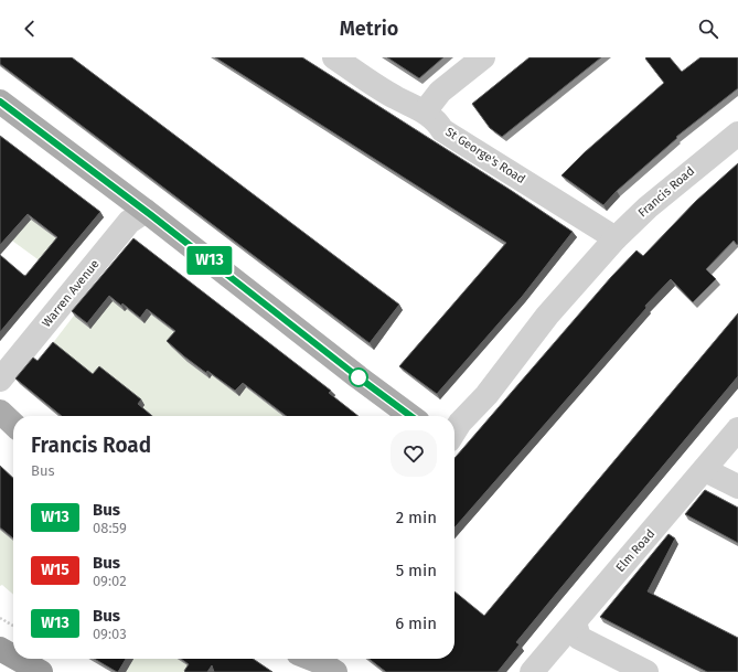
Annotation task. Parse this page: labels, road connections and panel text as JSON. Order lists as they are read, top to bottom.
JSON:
{
  "streets": {
    "street": [
      "St George's Road",
      "Francis Road",
      "Warren Avenue",
      "Elm Road"
    ]
  },
  "crossings": [
    ["St George's Road", "Francis Road"]
  ],
  "lines": ["bus line W13"],
  "page": {
    "header": "Metrio",
    "on_map": "W13",
    "heading": ["Francis Road", "Bus"],
    "list": [
      {
        "mark": "W13",
        "name": "Bus",
        "note": "08:59",
        "value": "2 min"
      },
      {
        "mark": "W15",
        "name": "Bus",
        "note": "09:02",
        "value": "5 min"
      },
      {
        "mark": "W13",
        "name": "Bus",
        "note": "09:03",
        "value": "6 min"
      }
    ]
  }
}
